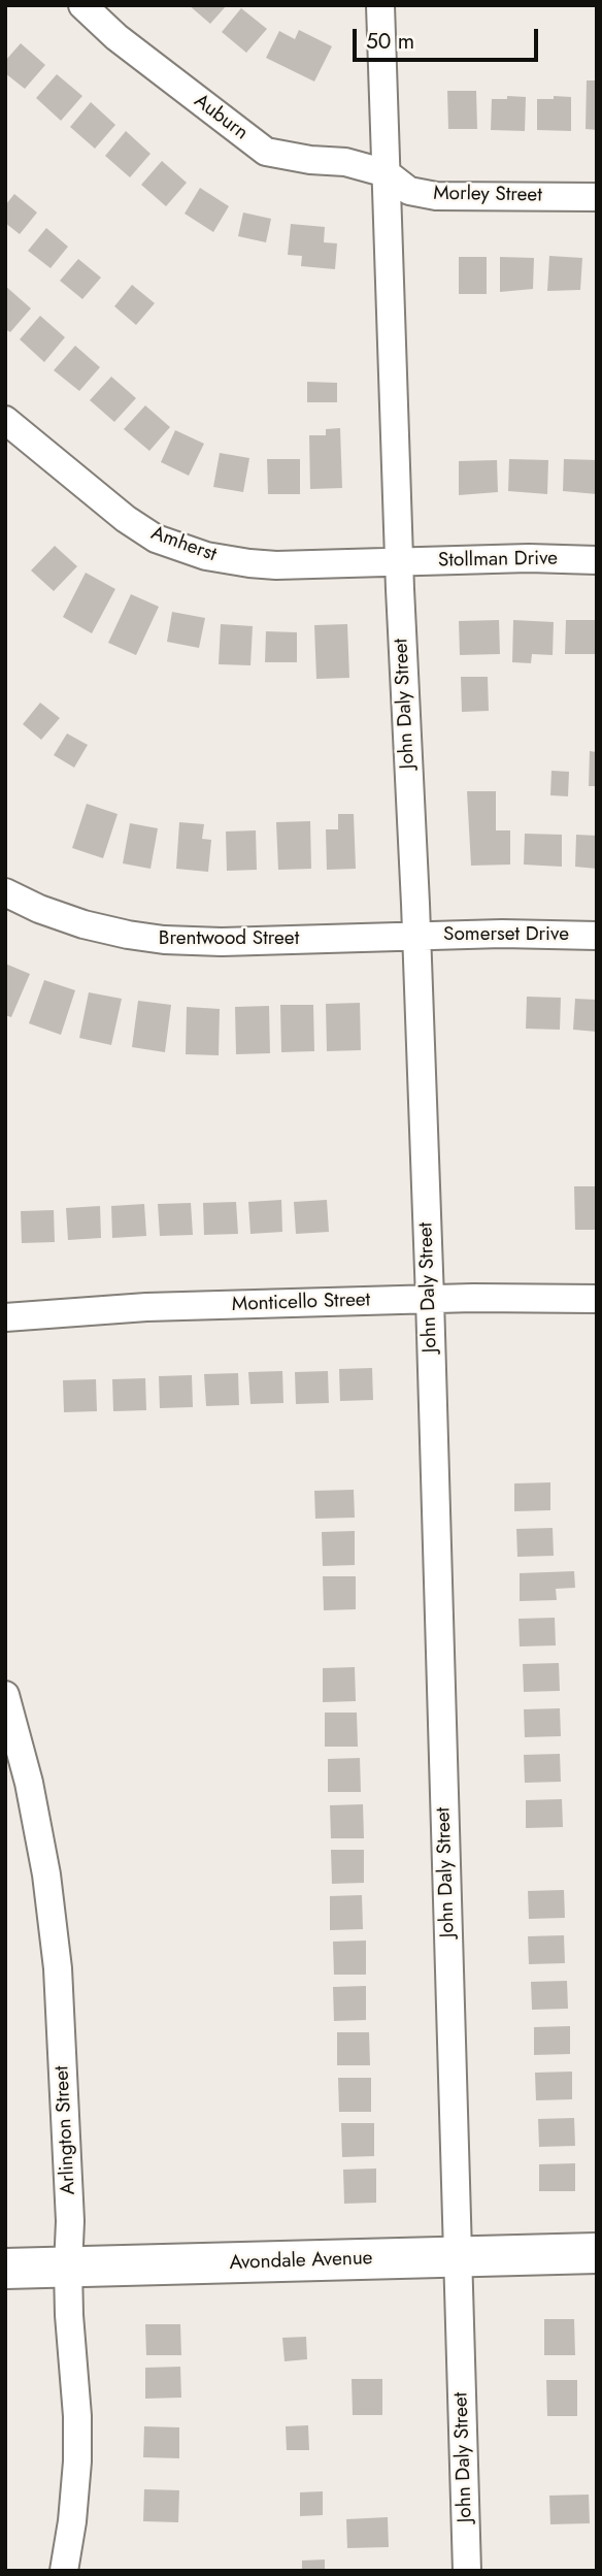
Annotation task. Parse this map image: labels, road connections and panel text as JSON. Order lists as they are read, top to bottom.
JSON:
{
  "streets": {
    "street": [
      "Auburn",
      "Morley Street",
      "Amherst",
      "Stollman Drive",
      "John Daly Street",
      "Somerset Drive",
      "Brentwood Street",
      "Monticello Street",
      "Arlington Street",
      "Avondale Avenue"
    ]
  },
  "crossings": [
    ["Auburn", "Morley Street"],
    ["Auburn", "John Daly Street"],
    ["Morley Street", "John Daly Street"],
    ["Amherst", "Stollman Drive"],
    ["Amherst", "John Daly Street"],
    ["Stollman Drive", "John Daly Street"],
    ["John Daly Street", "Somerset Drive"],
    ["John Daly Street", "Brentwood Street"],
    ["John Daly Street", "Monticello Street"],
    ["John Daly Street", "Avondale Avenue"],
    ["Somerset Drive", "Brentwood Street"],
    ["Arlington Street", "Avondale Avenue"]
  ],
  "scale_bar": "50 m"
}
